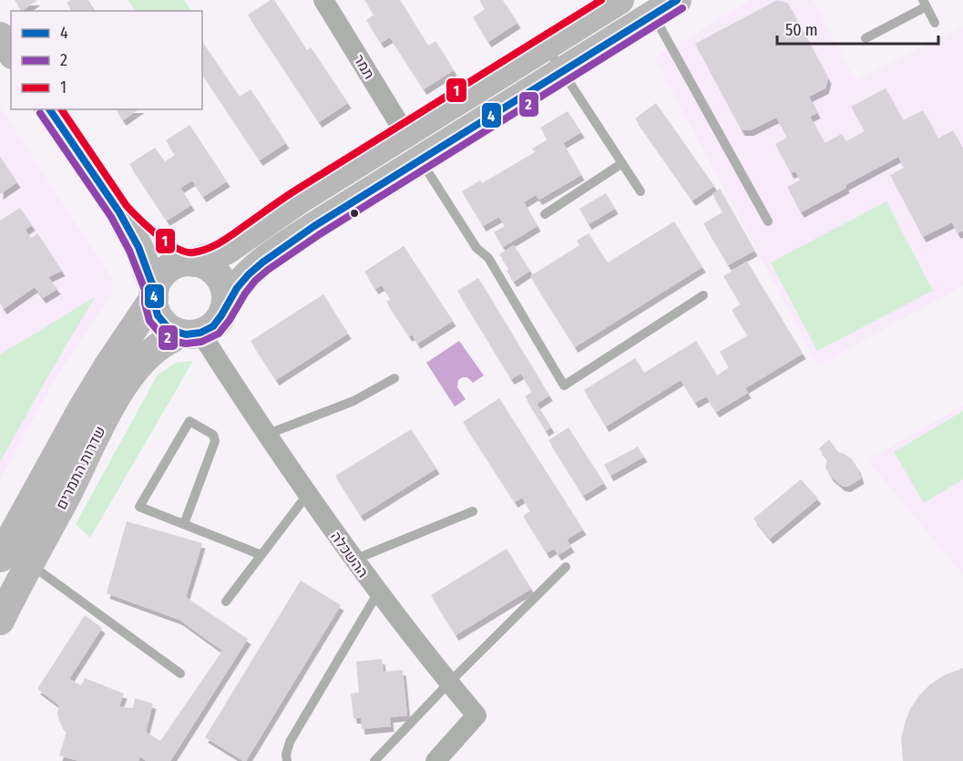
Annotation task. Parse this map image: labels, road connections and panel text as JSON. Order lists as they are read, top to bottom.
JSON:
{
  "streets": {
    "street": ["תמר", "שדרות התמרים", "ההשכלה"]
  },
  "crossings": [
    ["שדרות התמרים", "ההשכלה"]
  ],
  "lines": ["transit line 4", "transit line 1", "transit line 2"],
  "legend": ["4", "2", "1"],
  "scale_bar": "50 m"
}
